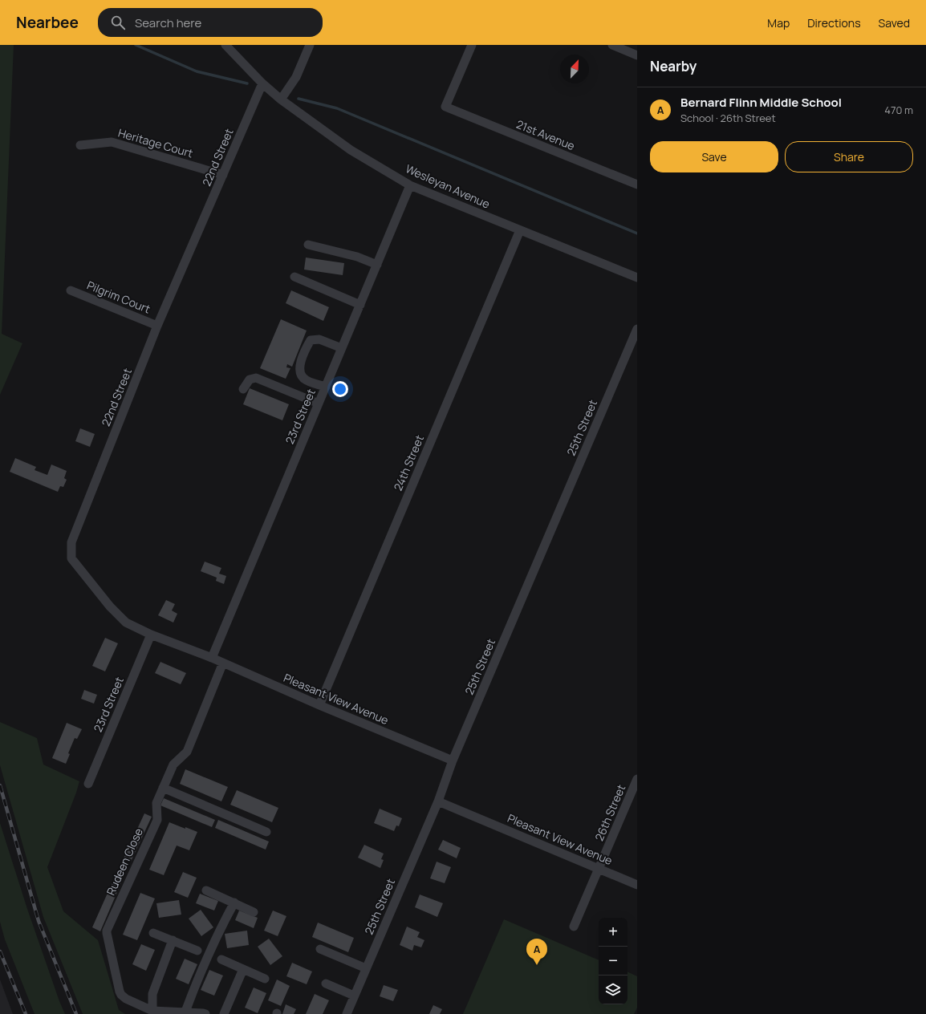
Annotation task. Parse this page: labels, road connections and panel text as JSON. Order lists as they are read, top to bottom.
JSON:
{
  "streets": {
    "street": [
      "21st Avenue",
      "Heritage Court",
      "22nd Street",
      "Wesleyan Avenue",
      "Pilgrim Court",
      "23rd Street",
      "25th Street",
      "24th Street",
      "Pleasant View Avenue",
      "26th Street",
      "Rudeen Close"
    ]
  },
  "crossings": [
    ["Heritage Court", "22nd Street"],
    ["22nd Street", "Wesleyan Avenue"],
    ["22nd Street", "Pilgrim Court"],
    ["22nd Street", "23rd Street"],
    ["22nd Street", "Pleasant View Avenue"],
    ["Wesleyan Avenue", "23rd Street"],
    ["Wesleyan Avenue", "24th Street"],
    ["23rd Street", "Pleasant View Avenue"],
    ["25th Street", "Pleasant View Avenue"],
    ["24th Street", "Pleasant View Avenue"],
    ["Pleasant View Avenue", "26th Street"],
    ["Pleasant View Avenue", "Rudeen Close"]
  ],
  "north": "top right",
  "page": {
    "header": "Nearbee",
    "search": "Search here",
    "nav": ["Map", "Directions", "Saved"],
    "heading": "Nearby",
    "list": [
      {
        "mark": "A",
        "name": "Bernard Flinn Middle School",
        "note": "School · 26th Street",
        "value": "470 m"
      }
    ],
    "buttons": ["Save", "Share"],
    "map_buttons": ["+", "−"],
    "pins": "A"
  }
}
